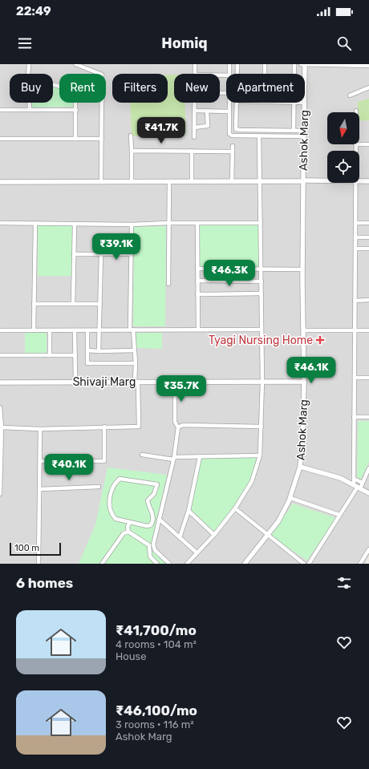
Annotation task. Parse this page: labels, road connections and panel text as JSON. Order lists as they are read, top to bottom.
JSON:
{
  "streets": {
    "street": ["Ashok Marg", "Shivaji Marg"]
  },
  "crossings": [
    ["Ashok Marg", "Shivaji Marg"]
  ],
  "places": {
    "health": ["Tyagi Nursing Home"]
  },
  "scale_bar": "100 m",
  "north": "bottom",
  "page": {
    "status": "22:49",
    "header": "Homiq",
    "chip": [
      "Buy",
      "Rent",
      "Filters",
      "New",
      "Apartment"
    ],
    "price": [
      "₹41.7K",
      "₹39.1K",
      "₹46.3K",
      "₹46.1K",
      "₹35.7K",
      "₹40.1K"
    ],
    "scale": "100 m",
    "heading": "6 homes",
    "list": [
      {
        "name": "₹41,700/mo",
        "note": "4 rooms · 104 m² · House"
      },
      {
        "name": "₹46,100/mo",
        "note": "3 rooms · 116 m² · Ashok Marg"
      }
    ]
  }
}
